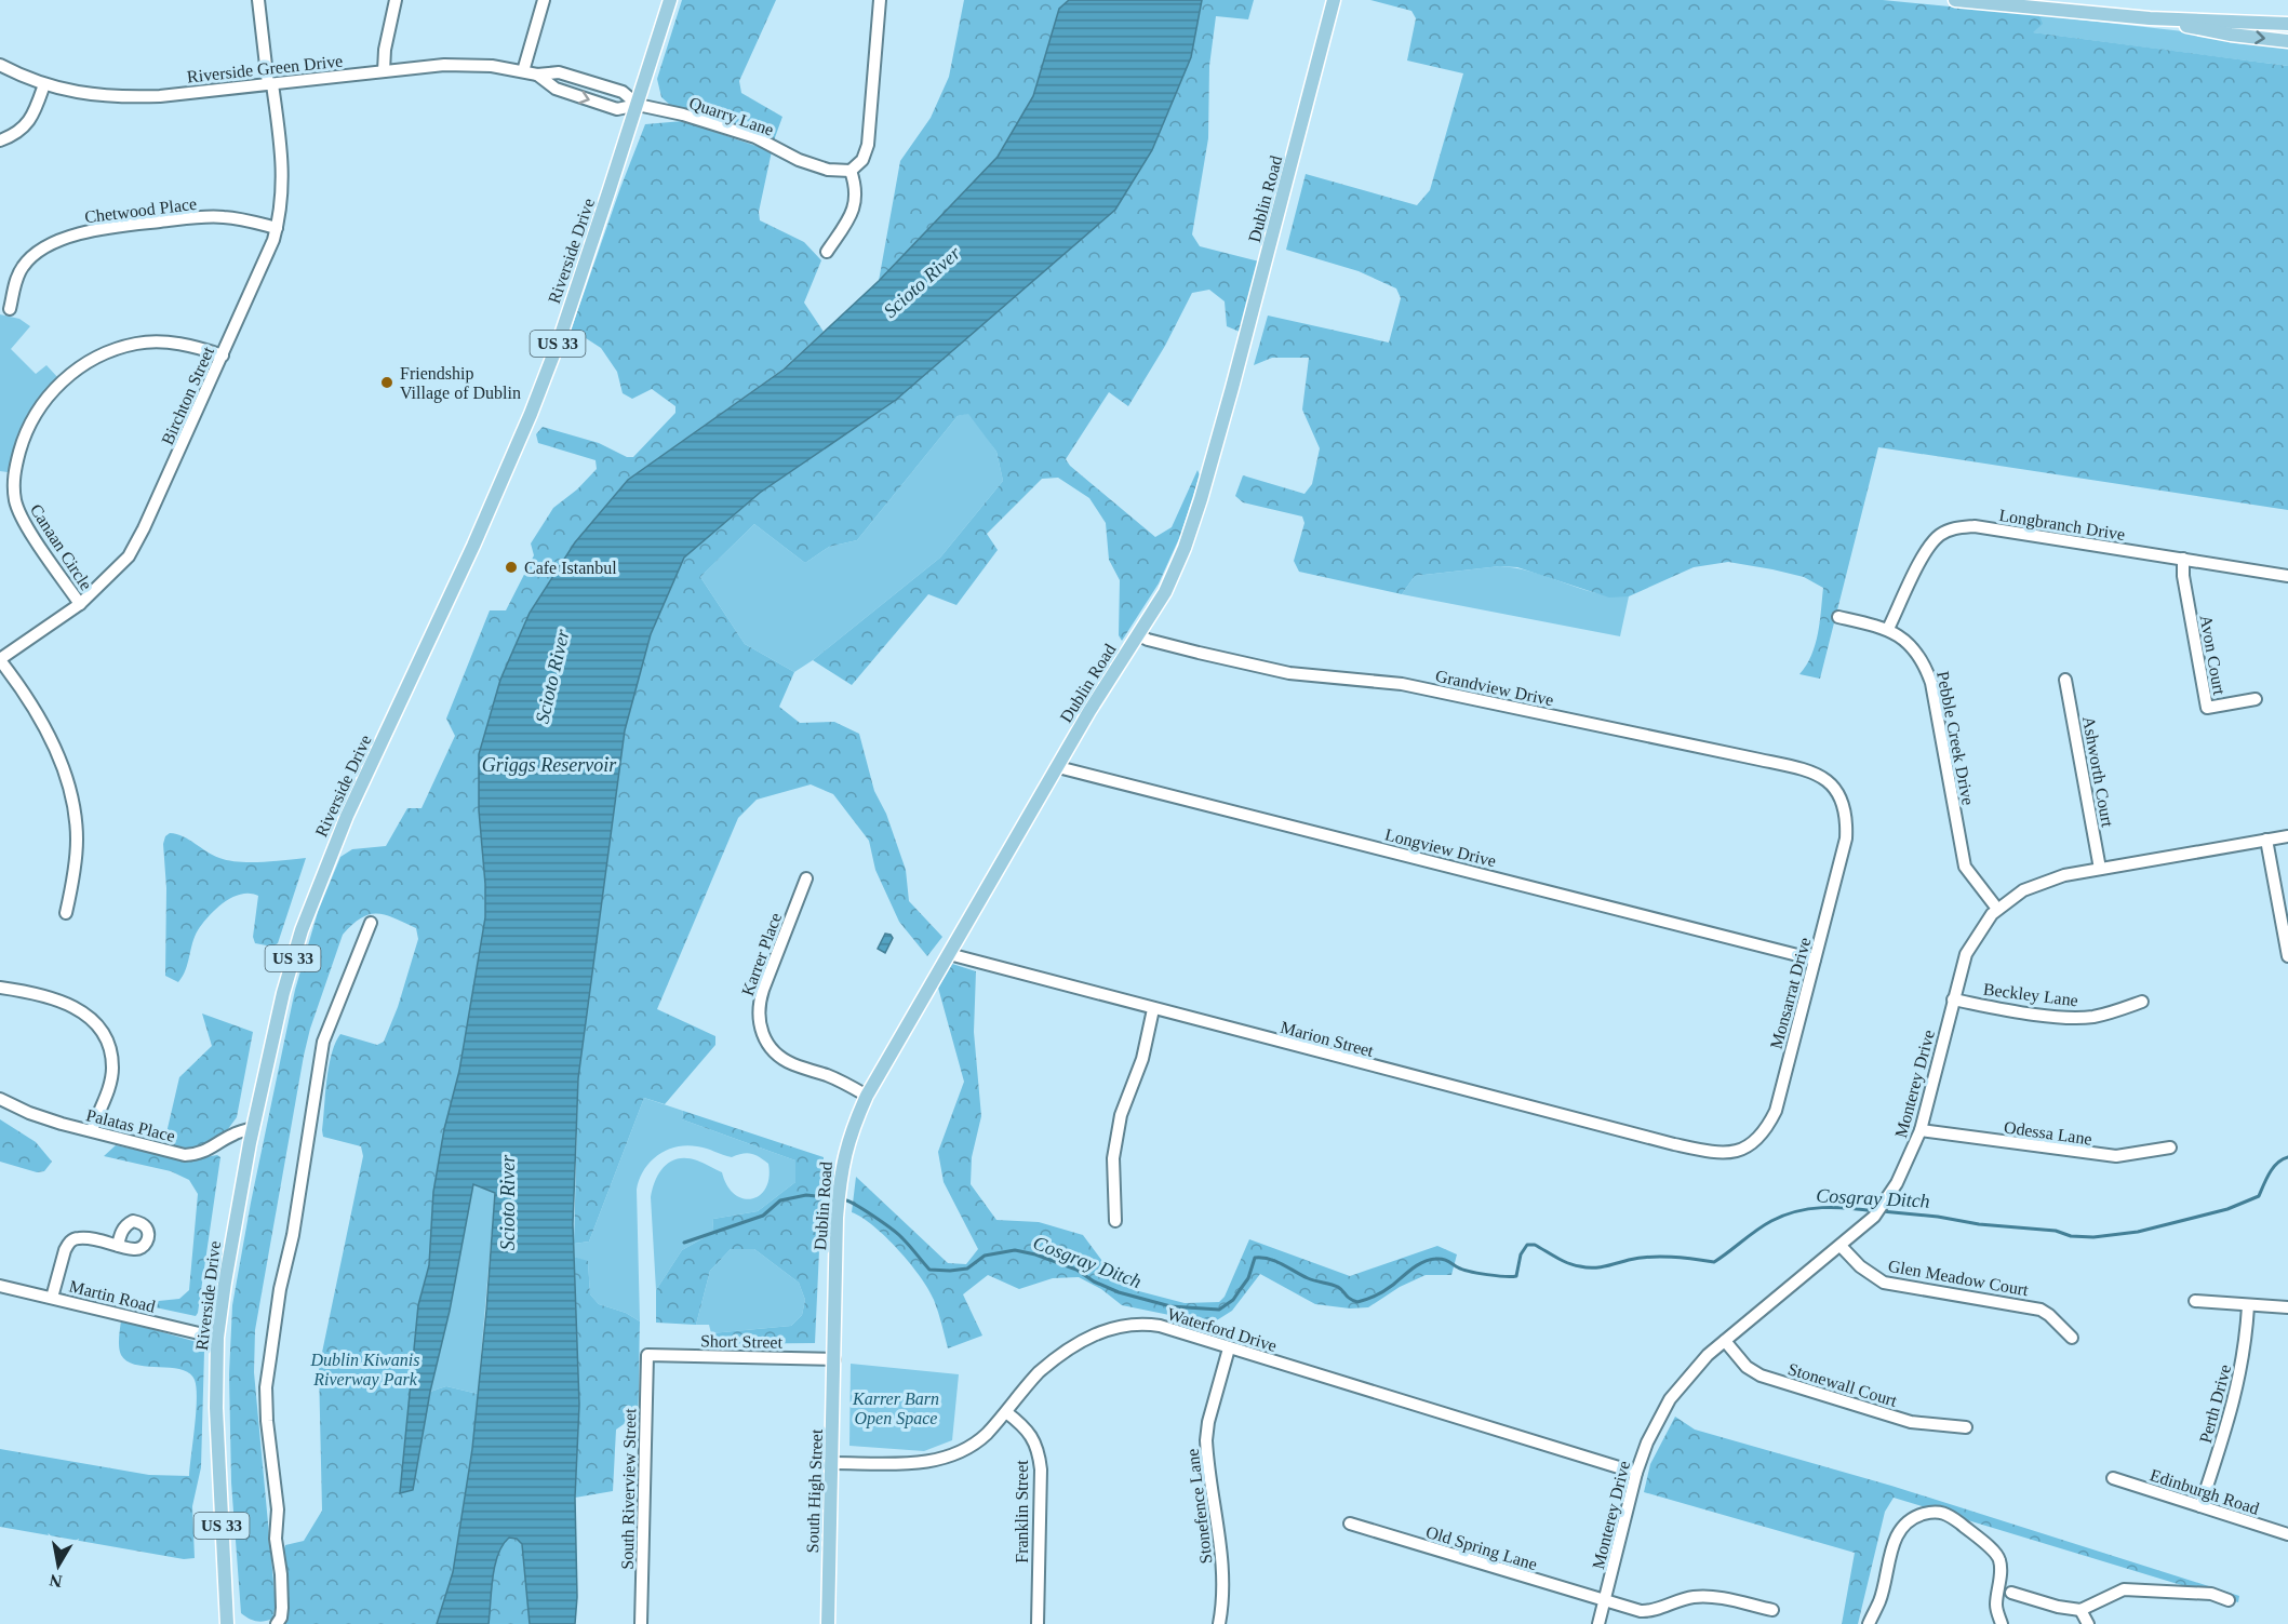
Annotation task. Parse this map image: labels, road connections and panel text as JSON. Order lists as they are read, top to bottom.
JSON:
{
  "streets": {
    "main road": [
      "Dublin Road",
      "Riverside Drive",
      "US 33",
      "South High Street"
    ],
    "street": [
      "Riverside Green Drive",
      "Quarry Lane",
      "Chetwood Place",
      "Birchton Street",
      "Longbranch Drive",
      "Canaan Circle",
      "Avon Court",
      "Grandview Drive",
      "Pebble Creek Drive",
      "Ashworth Court",
      "Longview Drive",
      "Karrer Place",
      "Monsarrat Drive",
      "Beckley Lane",
      "Marion Street",
      "Monterey Drive",
      "Palatas Place",
      "Odessa Lane",
      "Glen Meadow Court",
      "Martin Road",
      "Waterford Drive",
      "Short Street",
      "Stonewall Court",
      "Perth Drive",
      "South Riverview Street",
      "Edinburgh Road",
      "Stonefence Lane",
      "Franklin Street",
      "Old Spring Lane"
    ]
  },
  "crossings": [
    ["Riverside Green Drive", "Quarry Lane"],
    ["Riverside Green Drive", "Riverside Drive"],
    ["Riverside Green Drive", "Birchton Street"],
    ["Quarry Lane", "Riverside Drive"],
    ["Dublin Road", "Grandview Drive"],
    ["Dublin Road", "Longview Drive"],
    ["Dublin Road", "Karrer Place"],
    ["Dublin Road", "Marion Street"],
    ["Dublin Road", "Short Street"],
    ["Dublin Road", "South High Street"],
    ["Chetwood Place", "Birchton Street"],
    ["Riverside Drive", "Palatas Place"],
    ["Riverside Drive", "Martin Road"],
    ["Birchton Street", "Canaan Circle"],
    ["Longbranch Drive", "Avon Court"],
    ["Longbranch Drive", "Pebble Creek Drive"],
    ["Grandview Drive", "Monsarrat Drive"],
    ["Pebble Creek Drive", "Monterey Drive"],
    ["Ashworth Court", "Monterey Drive"],
    ["Longview Drive", "Monsarrat Drive"],
    ["Monsarrat Drive", "Marion Street"],
    ["Beckley Lane", "Monterey Drive"],
    ["Monterey Drive", "Odessa Lane"],
    ["Monterey Drive", "Glen Meadow Court"],
    ["Monterey Drive", "Waterford Drive"],
    ["Monterey Drive", "Stonewall Court"],
    ["Monterey Drive", "Old Spring Lane"],
    ["Waterford Drive", "South High Street"],
    ["Waterford Drive", "Stonefence Lane"],
    ["Waterford Drive", "Franklin Street"],
    ["Short Street", "South Riverview Street"],
    ["Short Street", "South High Street"],
    ["Perth Drive", "Edinburgh Road"]
  ],
  "water": ["Scioto River", "Griggs Reservoir", "Cosgray Ditch"],
  "parks": ["Dublin Kiwanis Riverway Park", "Karrer Barn Open Space"],
  "places": ["Friendship Village of Dublin", "Cafe Istanbul"],
  "north": "bottom"
}
